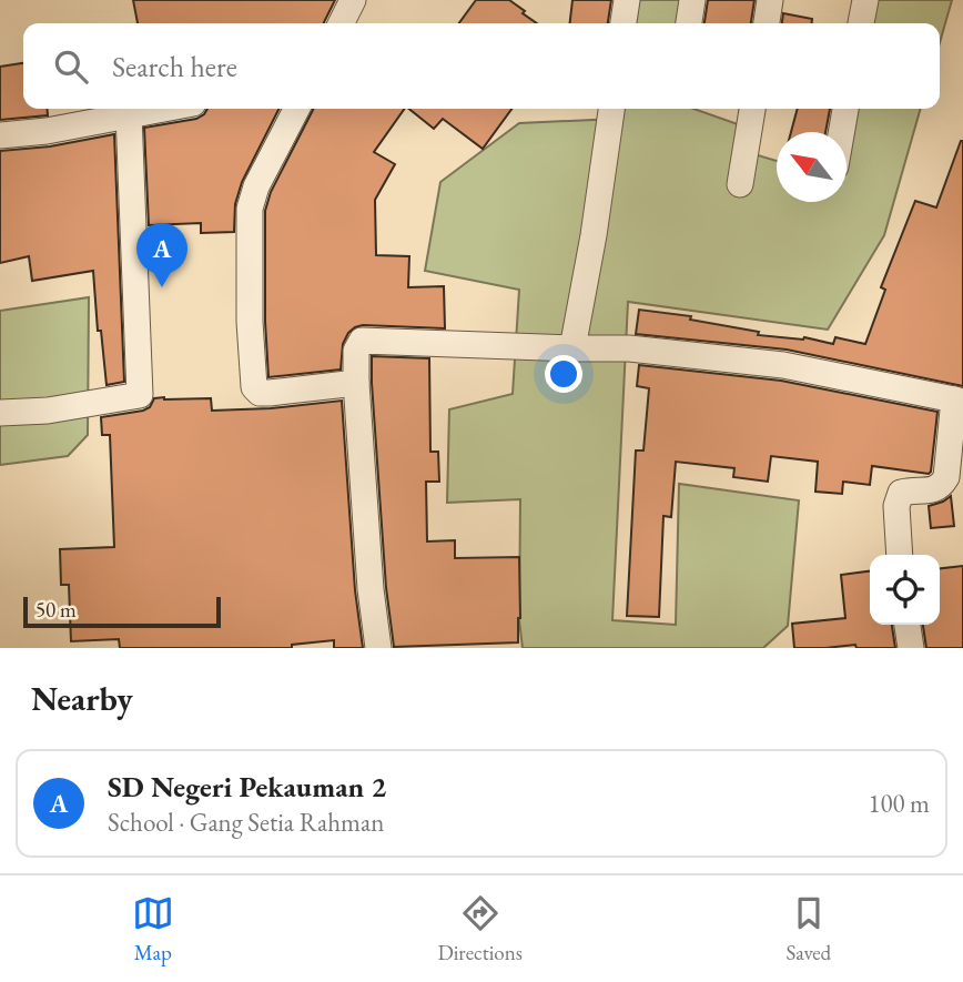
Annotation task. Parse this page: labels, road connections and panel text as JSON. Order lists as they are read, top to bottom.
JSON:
{
  "scale_bar": "50 m",
  "north": "top left",
  "page": {
    "search": "Search here",
    "pins": "A",
    "scale": "50 m",
    "heading": "Nearby",
    "list": [
      {
        "mark": "A",
        "name": "SD Negeri Pekauman 2",
        "note": "School · Gang Setia Rahman",
        "value": "100 m"
      }
    ],
    "nav": ["Map", "Directions", "Saved"]
  }
}
